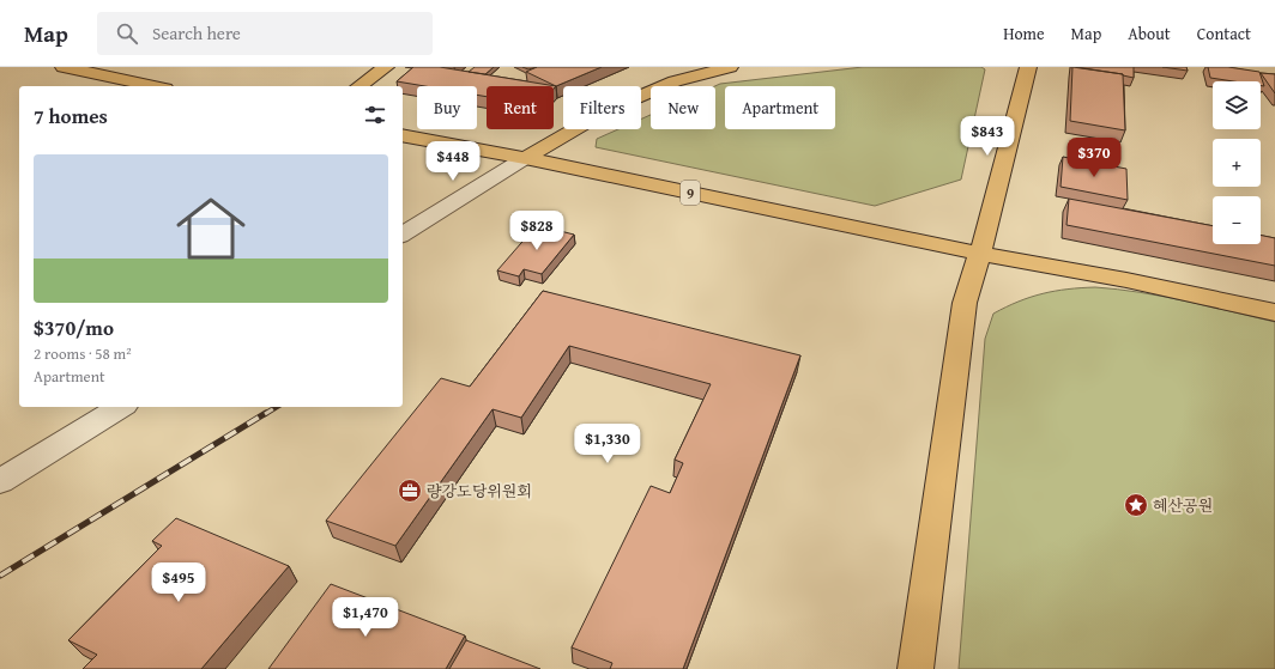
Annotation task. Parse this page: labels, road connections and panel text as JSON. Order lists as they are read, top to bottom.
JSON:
{
  "streets": {
    "main road": ["9"]
  },
  "places": {
    "office": ["량강도당위원회"],
    "place": ["혜산공원"]
  },
  "page": {
    "header": "Map",
    "search": "Search here",
    "nav": [
      "Home",
      "Map",
      "About",
      "Contact"
    ],
    "map_buttons": ["+", "−"],
    "chip": [
      "Buy",
      "Rent",
      "Filters",
      "New",
      "Apartment"
    ],
    "heading": "7 homes",
    "price": [
      "$843",
      "$370",
      "$448",
      "$828",
      "$1,330",
      "$495",
      "$1,470"
    ],
    "list": [
      {
        "name": "$370/mo",
        "note": "2 rooms · 58 m² · Apartment"
      }
    ]
  }
}
